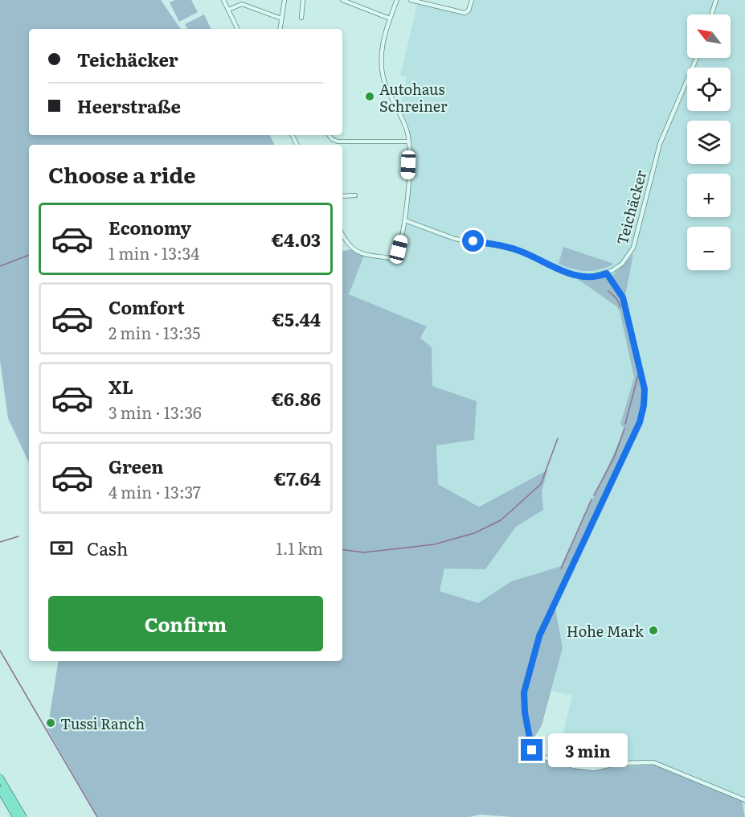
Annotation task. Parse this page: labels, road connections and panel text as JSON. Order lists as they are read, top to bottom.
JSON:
{
  "streets": {
    "street": ["Teichäcker"]
  },
  "places": ["Autohaus Schreiner", "Hohe Mark", "Tussi Ranch"],
  "north": "top left",
  "page": {
    "map_buttons": ["+", "−"],
    "banner": ["Teichäcker", "Heerstraße"],
    "heading": "Choose a ride",
    "list": [
      {
        "name": "Economy",
        "note": "1 min · 13:34",
        "value": "€4.03"
      },
      {
        "name": "Comfort",
        "note": "2 min · 13:35",
        "value": "€5.44"
      },
      {
        "name": "XL",
        "note": "3 min · 13:36",
        "value": "€6.86"
      },
      {
        "name": "Green",
        "note": "4 min · 13:37",
        "value": "€7.64"
      }
    ],
    "pay": ["Cash", "1.1 km"],
    "buttons": "Confirm",
    "bubble": "3 min"
  }
}
